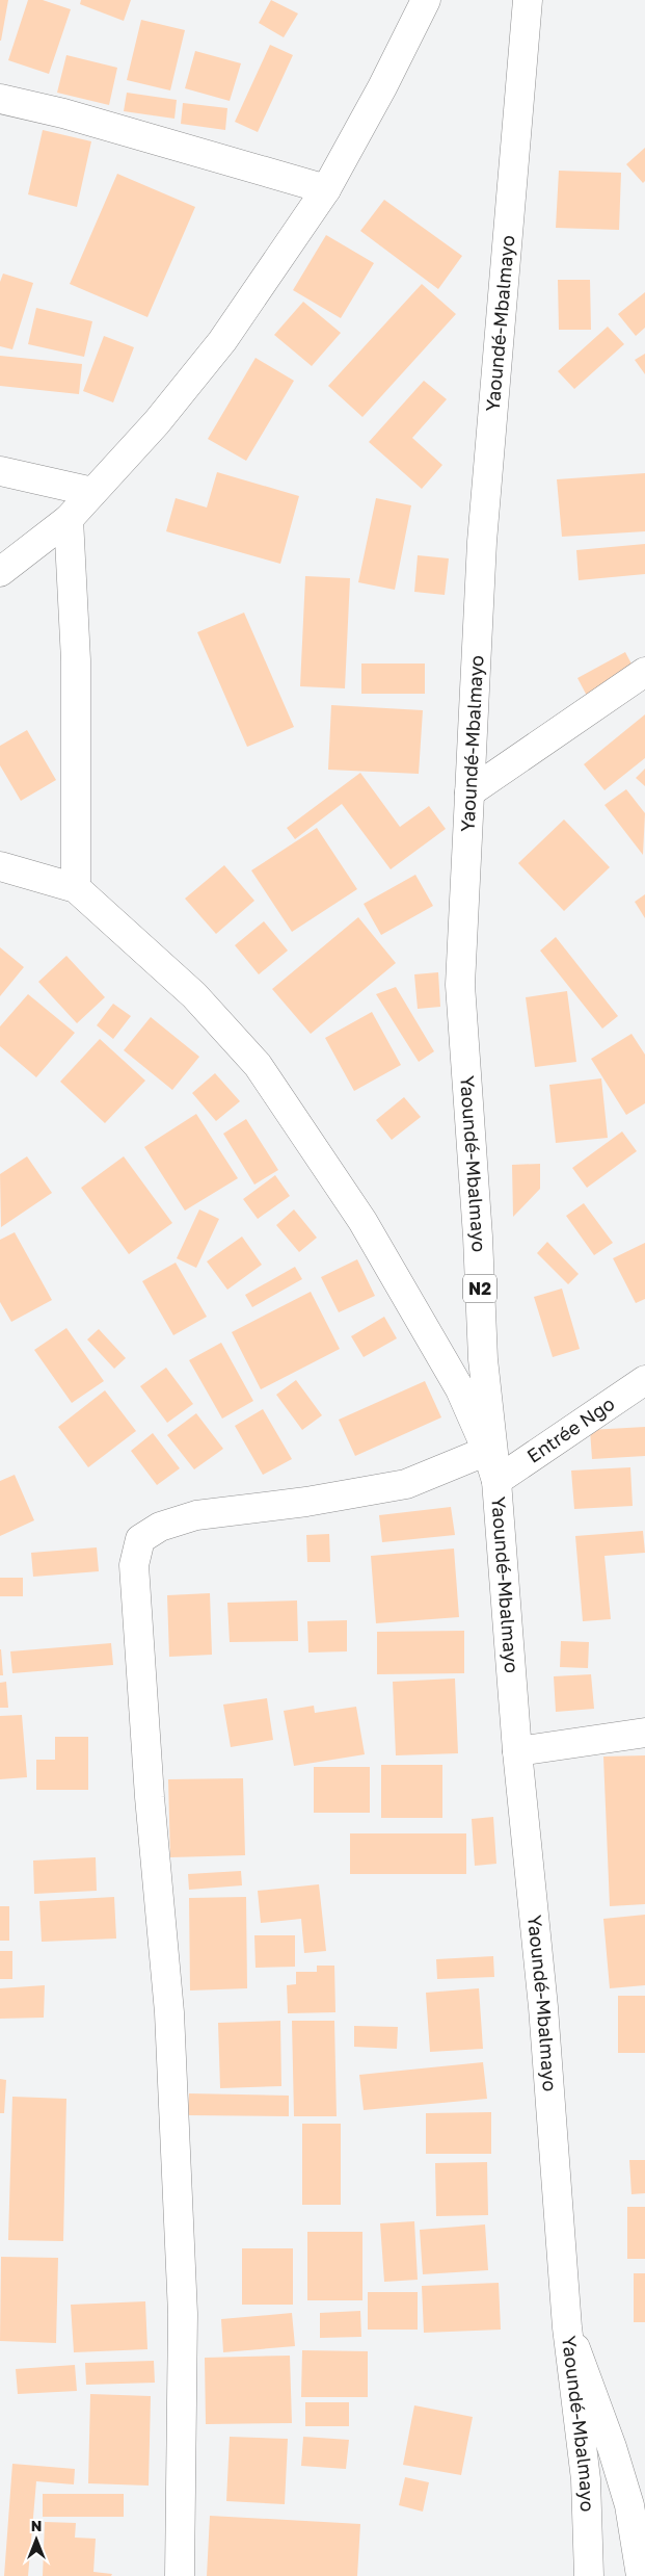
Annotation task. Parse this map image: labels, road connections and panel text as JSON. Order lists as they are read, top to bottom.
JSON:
{
  "streets": {
    "main road": ["Yaoundé-Mbalmayo", "N2", "Entrée Ngo"]
  },
  "crossings": [
    ["Yaoundé-Mbalmayo", "Entrée Ngo"]
  ],
  "north": "top"
}
